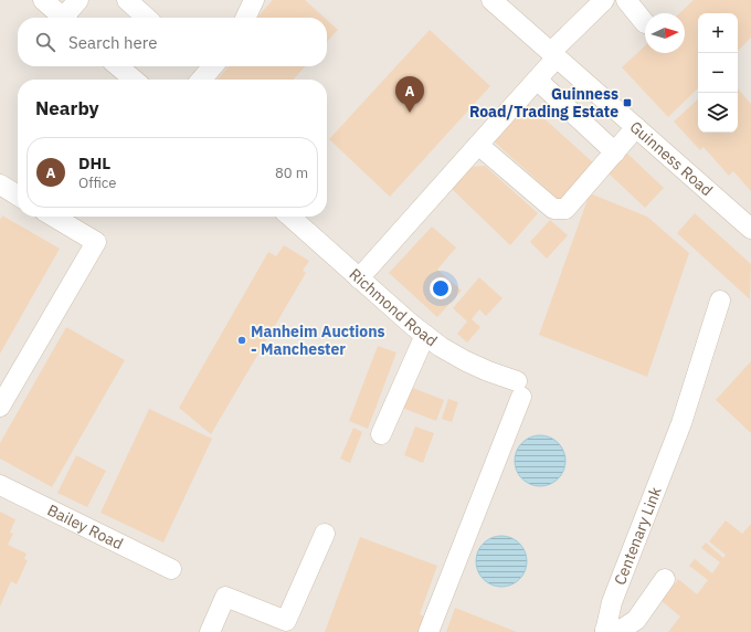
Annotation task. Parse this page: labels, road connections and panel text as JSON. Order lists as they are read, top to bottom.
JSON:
{
  "streets": {
    "street": [
      "Guinness Road",
      "Richmond Road",
      "Bailey Road",
      "Centenary Link"
    ]
  },
  "places": {
    "transit": ["Guinness Road/Trading Estate"],
    "other": ["Manheim Auctions - Manchester"]
  },
  "north": "right",
  "page": {
    "map_buttons": ["+", "−"],
    "search": "Search here",
    "pins": "A",
    "heading": "Nearby",
    "list": [
      {
        "mark": "A",
        "name": "DHL",
        "note": "Office",
        "value": "80 m"
      }
    ]
  }
}
